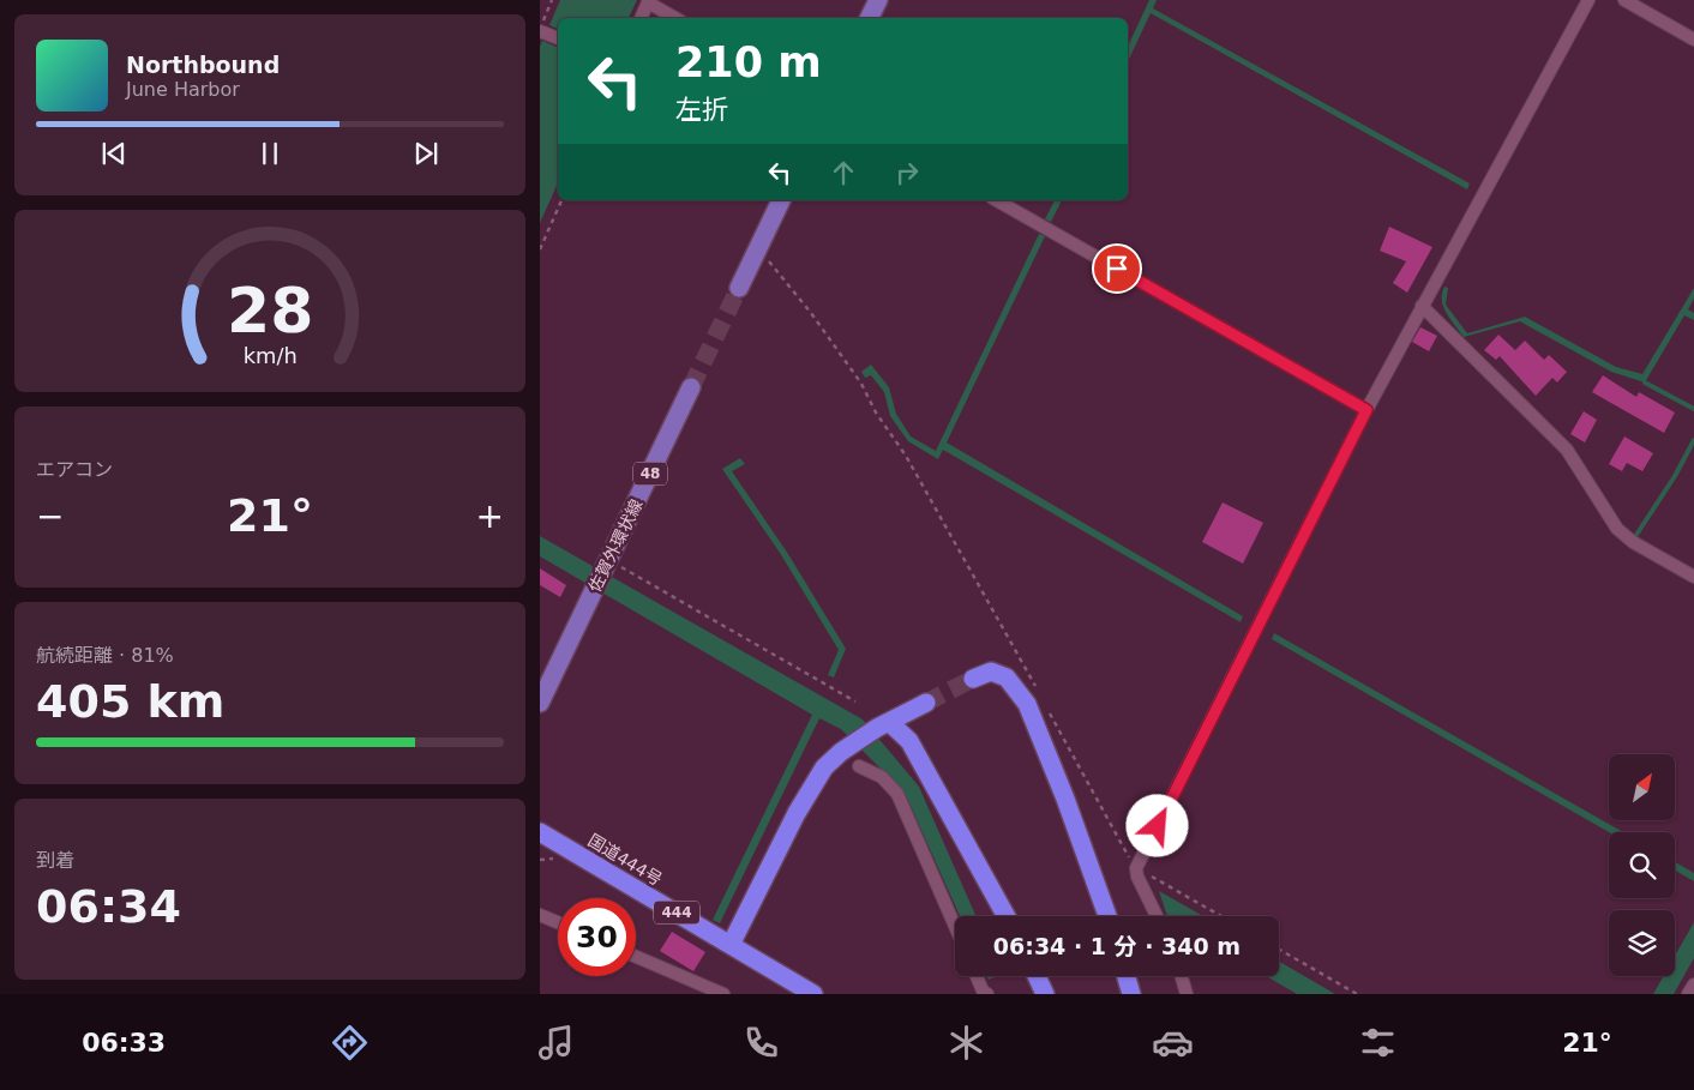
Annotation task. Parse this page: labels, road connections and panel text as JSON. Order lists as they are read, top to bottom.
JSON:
{
  "streets": {
    "highway": ["国道444号", "444"],
    "main road": ["48", "佐賀外環状線"]
  },
  "north": "top right",
  "page": {
    "turn": ["210 m", "左折"],
    "song": ["Northbound", "June Harbor"],
    "tile": [
      "エアコン",
      ["航続距離 · 81%", "405 km"],
      ["到着", "06:34"]
    ],
    "heat": ["−", "21°", "+"],
    "limit": "30",
    "trip": "06:34 · 1 分 · 340 m",
    "tabs": ["06:33", "21°"],
    "gauge": ["28", "km/h"]
  }
}
